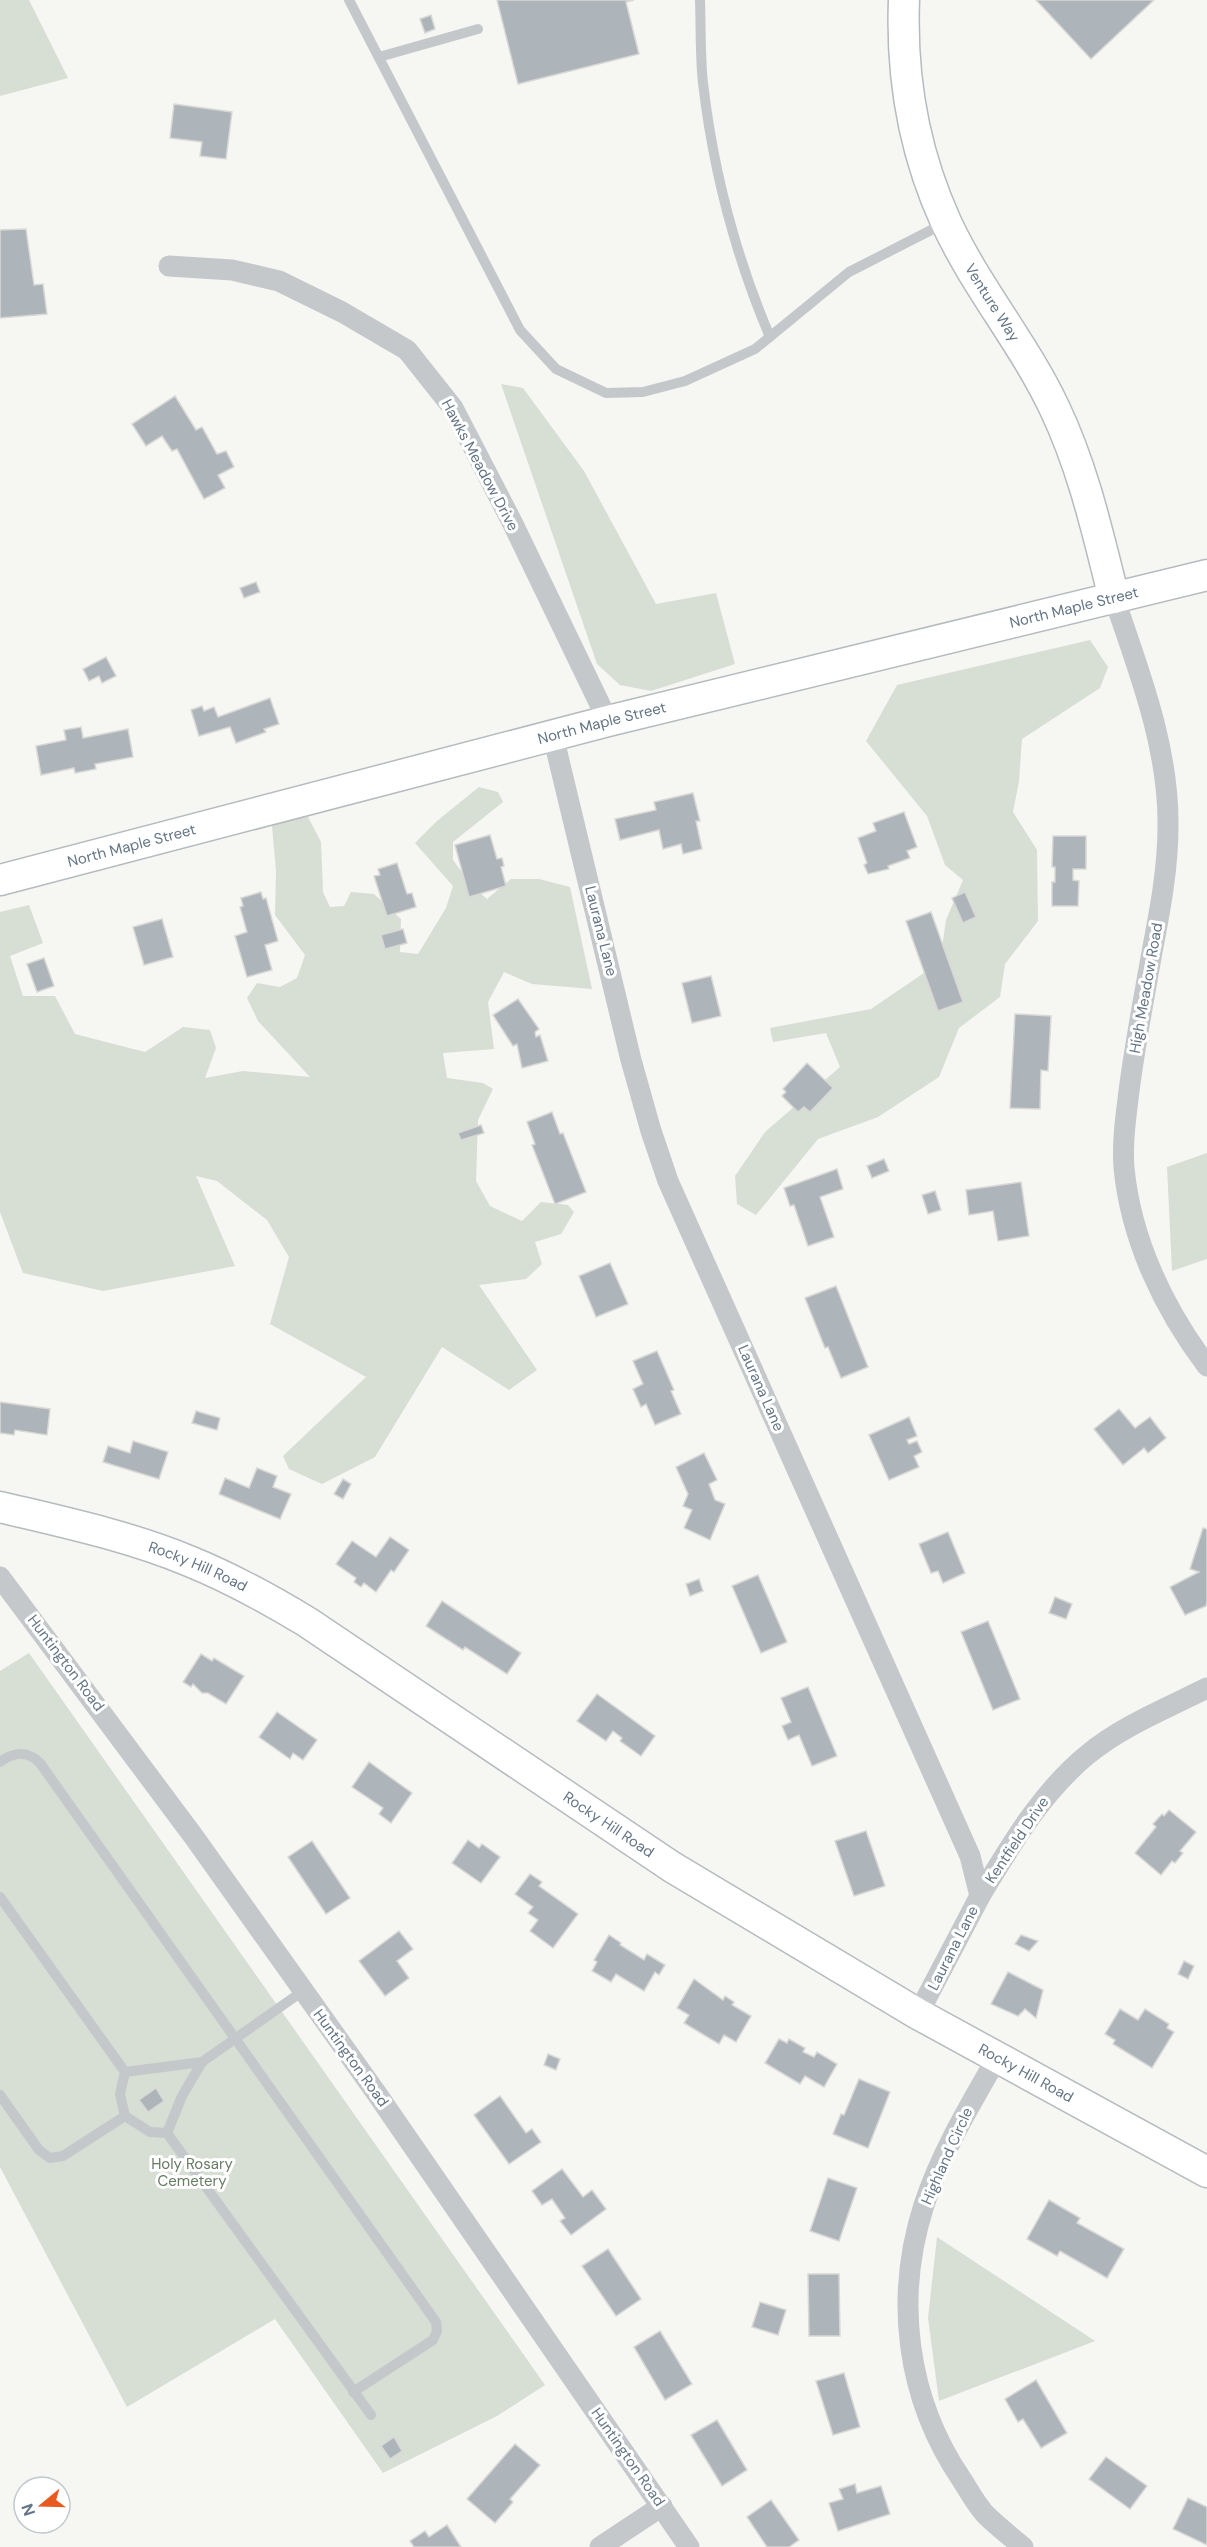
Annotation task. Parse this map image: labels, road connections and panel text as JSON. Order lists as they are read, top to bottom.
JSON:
{
  "streets": {
    "street": [
      "Venture Way",
      "Hawks Meadow Drive",
      "North Maple Street",
      "Laurana Lane",
      "High Meadow Road",
      "Rocky Hill Road",
      "Huntington Road",
      "Kentfield Drive",
      "Highland Circle"
    ]
  },
  "crossings": [
    ["Venture Way", "North Maple Street"],
    ["Venture Way", "High Meadow Road"],
    ["Hawks Meadow Drive", "North Maple Street"],
    ["North Maple Street", "Laurana Lane"],
    ["North Maple Street", "High Meadow Road"],
    ["Laurana Lane", "Rocky Hill Road"],
    ["Laurana Lane", "Kentfield Drive"],
    ["Rocky Hill Road", "Highland Circle"]
  ],
  "parks": ["Holy Rosary Cemetery"],
  "north": "left"
}
